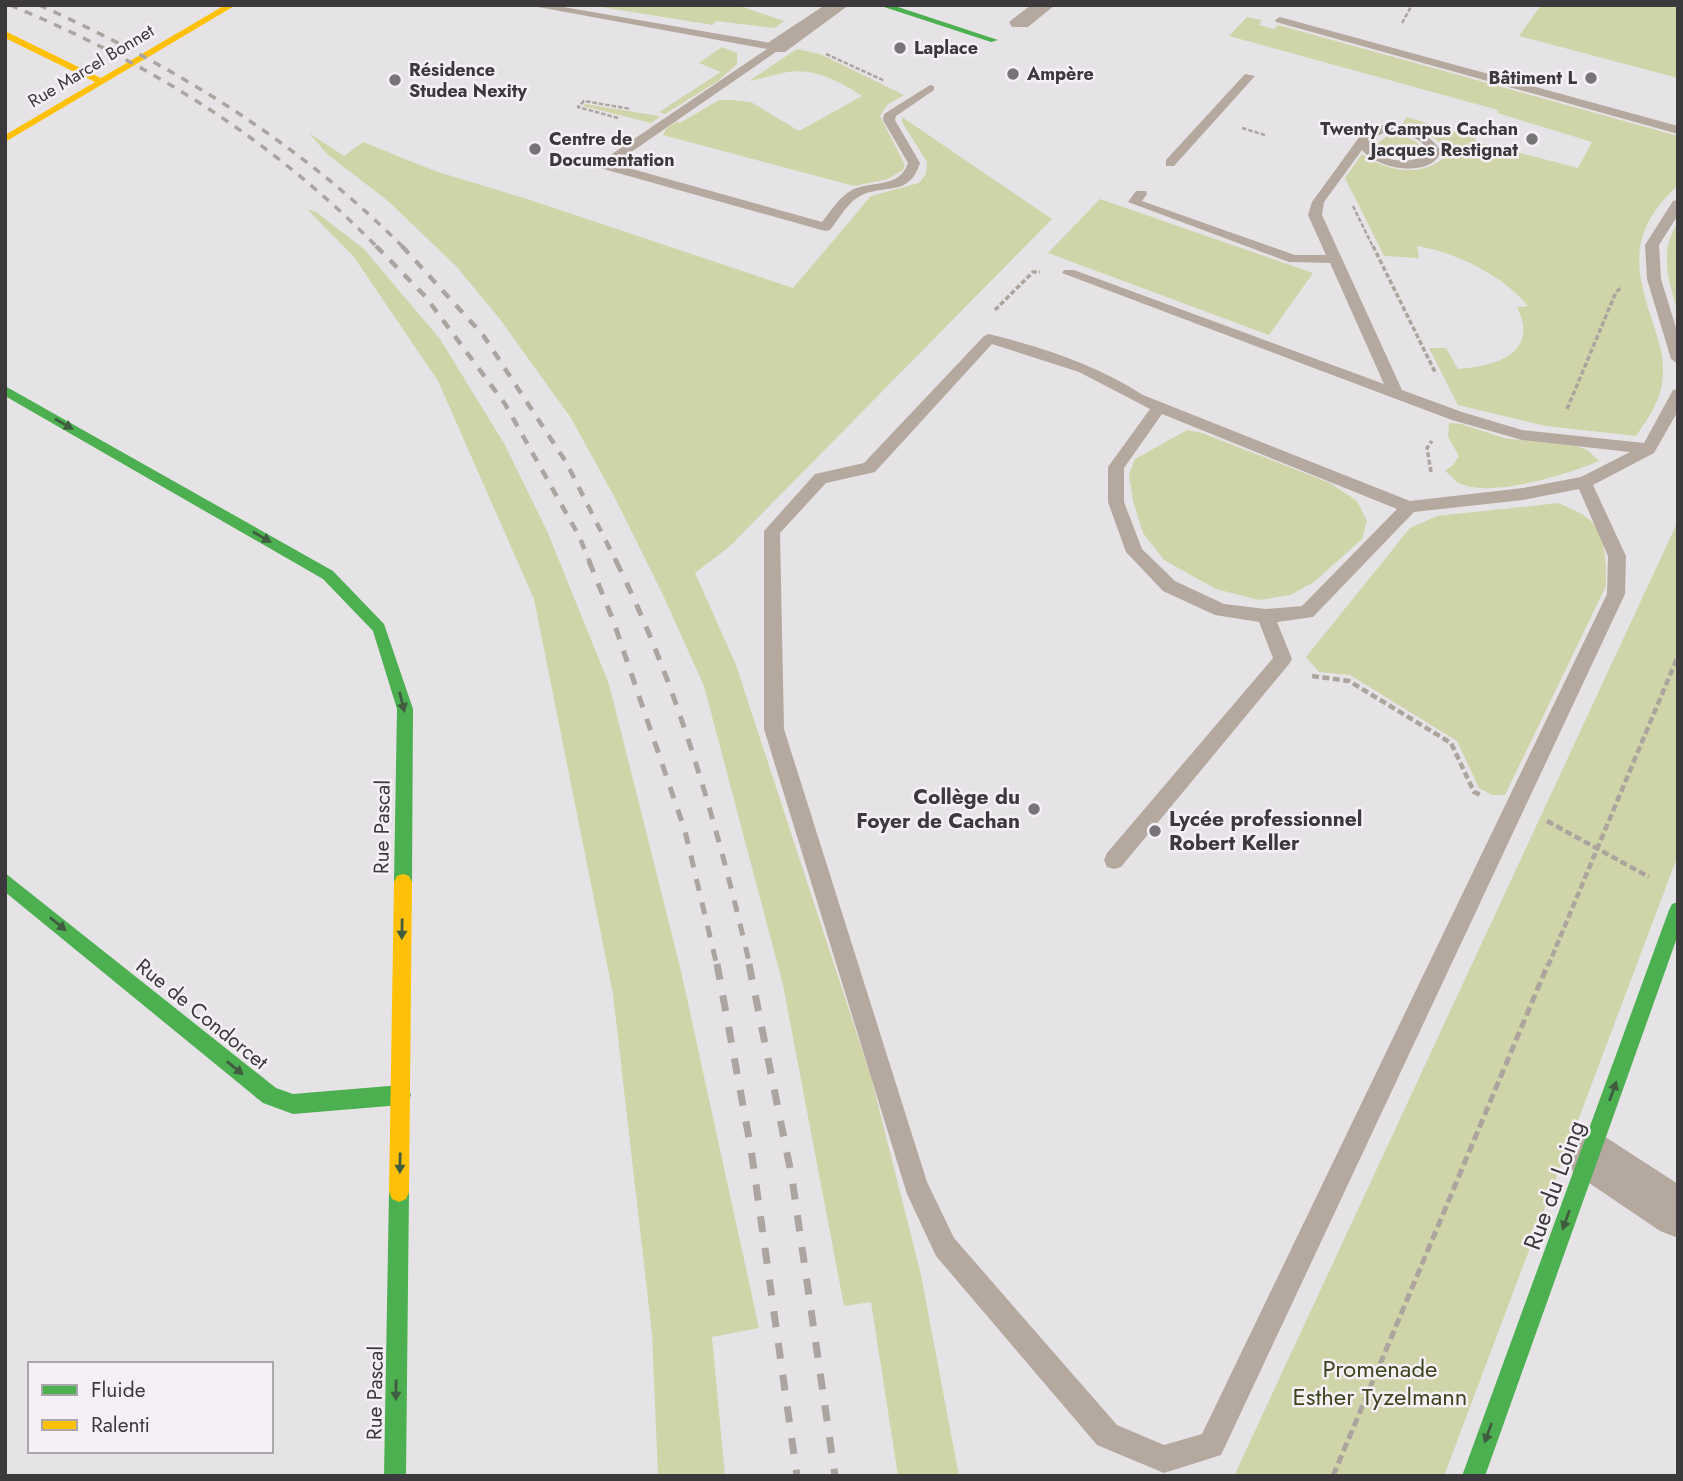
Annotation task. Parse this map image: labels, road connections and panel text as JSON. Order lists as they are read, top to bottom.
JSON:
{
  "streets": {
    "street": [
      "Rue Marcel Bonnet",
      "Rue Pascal",
      "Rue de Condorcet",
      "Rue du Loing"
    ]
  },
  "crossings": [
    ["Rue Pascal", "Rue de Condorcet"]
  ],
  "one_way": ["Rue Pascal", "Rue de Condorcet"],
  "parks": ["Promenade Esther Tyzelmann"],
  "places": [
    "Laplace",
    "Ampère",
    "Bâtiment L",
    "Résidence Studea Nexity",
    "Twenty Campus Cachan Jacques Restignat",
    "Centre de Documentation",
    "Collège du Foyer de Cachan",
    "Lycée professionnel Robert Keller"
  ],
  "legend": ["Fluide", "Ralenti"]
}
